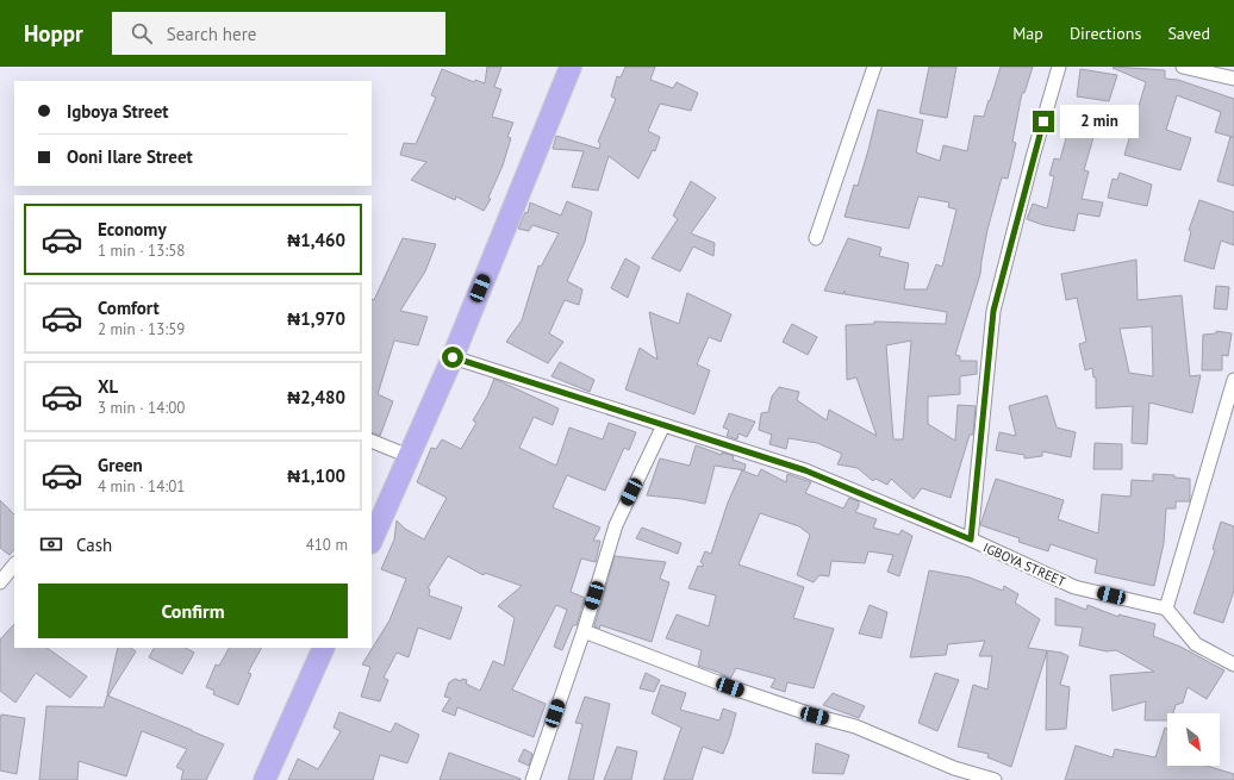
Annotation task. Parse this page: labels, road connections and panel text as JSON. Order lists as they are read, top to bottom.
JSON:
{
  "streets": {
    "street": ["IGBOYA STREET"]
  },
  "north": "bottom right",
  "page": {
    "header": "Hoppr",
    "search": "Search here",
    "nav": ["Map", "Directions", "Saved"],
    "banner": ["Igboya Street", "Ooni Ilare Street"],
    "bubble": "2 min",
    "list": [
      {
        "name": "Economy",
        "note": "1 min · 13:58",
        "value": "₦1,460"
      },
      {
        "name": "Comfort",
        "note": "2 min · 13:59",
        "value": "₦1,970"
      },
      {
        "name": "XL",
        "note": "3 min · 14:00",
        "value": "₦2,480"
      },
      {
        "name": "Green",
        "note": "4 min · 14:01",
        "value": "₦1,100"
      }
    ],
    "pay": ["Cash", "410 m"],
    "buttons": "Confirm"
  }
}
